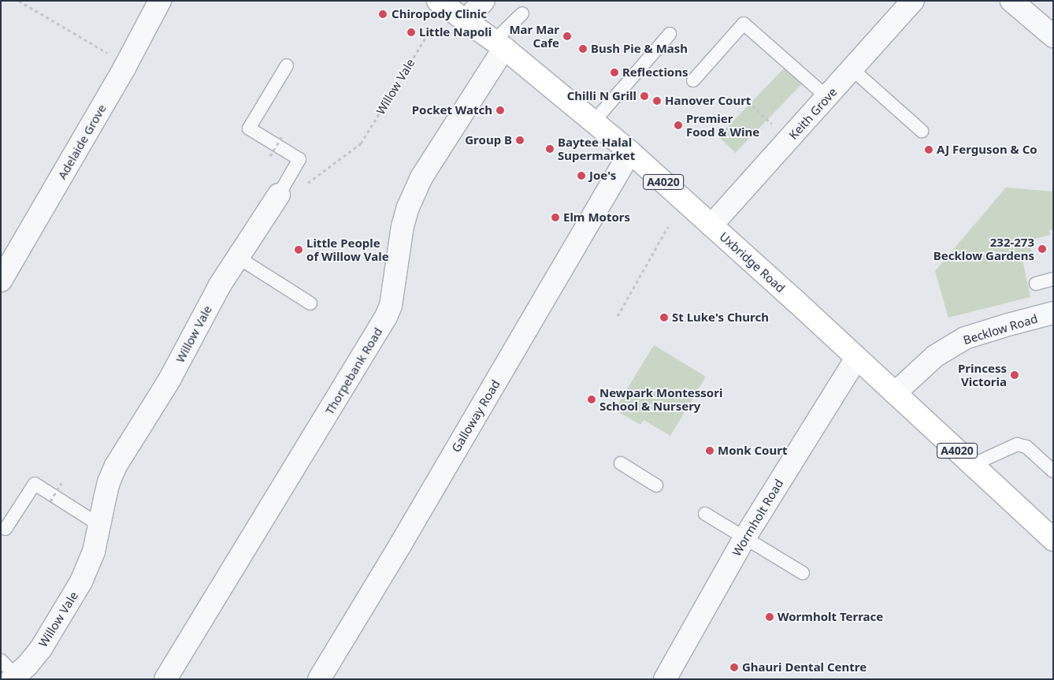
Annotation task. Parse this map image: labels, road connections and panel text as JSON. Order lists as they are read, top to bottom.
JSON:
{
  "streets": {
    "main road": ["A4020", "Uxbridge Road"],
    "street": [
      "Willow Vale",
      "Keith Grove",
      "Adelaide Grove",
      "Becklow Road",
      "Thorpebank Road",
      "Galloway Road",
      "Wormholt Road"
    ]
  },
  "crossings": [
    ["Keith Grove", "Uxbridge Road"],
    ["Uxbridge Road", "Becklow Road"],
    ["Uxbridge Road", "Thorpebank Road"],
    ["Uxbridge Road", "Galloway Road"],
    ["Uxbridge Road", "Wormholt Road"]
  ],
  "places": [
    "Chiropody Clinic",
    "Little Napoli",
    "Mar Mar Cafe",
    "Bush Pie & Mash",
    "Reflections",
    "Chilli N Grill",
    "Hanover Court",
    "Pocket Watch",
    "Premier Food & Wine",
    "Group B",
    "Baytee Halal Supermarket",
    "AJ Ferguson & Co",
    "Joe's",
    "Elm Motors",
    "232-273 Becklow Gardens",
    "Little People of Willow Vale",
    "St Luke's Church",
    "Princess Victoria",
    "Newpark Montessori School & Nursery",
    "Monk Court",
    "Wormholt Terrace",
    "Ghauri Dental Centre"
  ]
}
